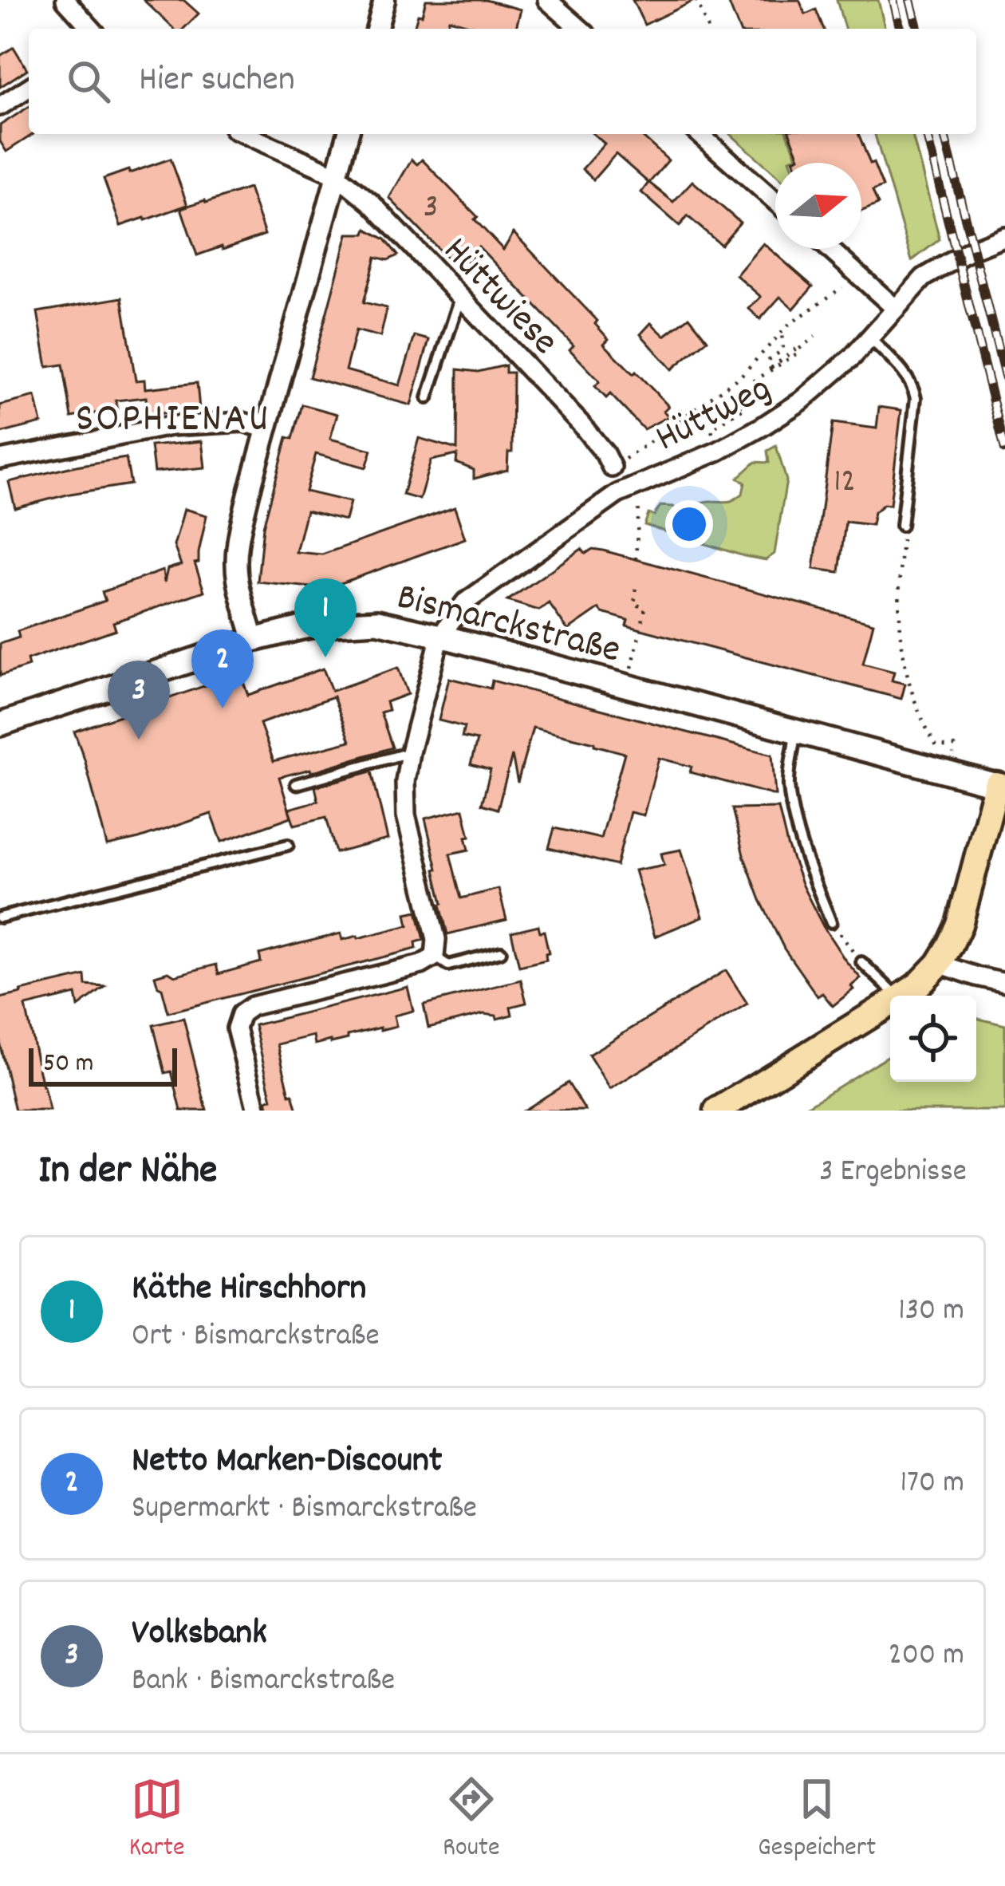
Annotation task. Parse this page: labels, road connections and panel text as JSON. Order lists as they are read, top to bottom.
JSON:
{
  "streets": {
    "main road": ["Bismarckstraße"],
    "street": ["Hüttwiese", "Hüttweg"]
  },
  "crossings": [
    ["Hüttweg", "Bismarckstraße"]
  ],
  "districts": ["SOPHIENAU"],
  "house_numbers": ["3", "12"],
  "scale_bar": "50 m",
  "north": "right",
  "page": {
    "search": "Hier suchen",
    "pins": ["1", "2", "3"],
    "scale": "50 m",
    "heading": ["In der Nähe", "3 Ergebnisse"],
    "list": [
      {
        "mark": "1",
        "name": "Käthe Hirschhorn",
        "note": "Ort · Bismarckstraße",
        "value": "130 m"
      },
      {
        "mark": "2",
        "name": "Netto Marken-Discount",
        "note": "Supermarkt · Bismarckstraße",
        "value": "170 m"
      },
      {
        "mark": "3",
        "name": "Volksbank",
        "note": "Bank · Bismarckstraße",
        "value": "200 m"
      }
    ],
    "nav": ["Karte", "Route", "Gespeichert"]
  }
}
